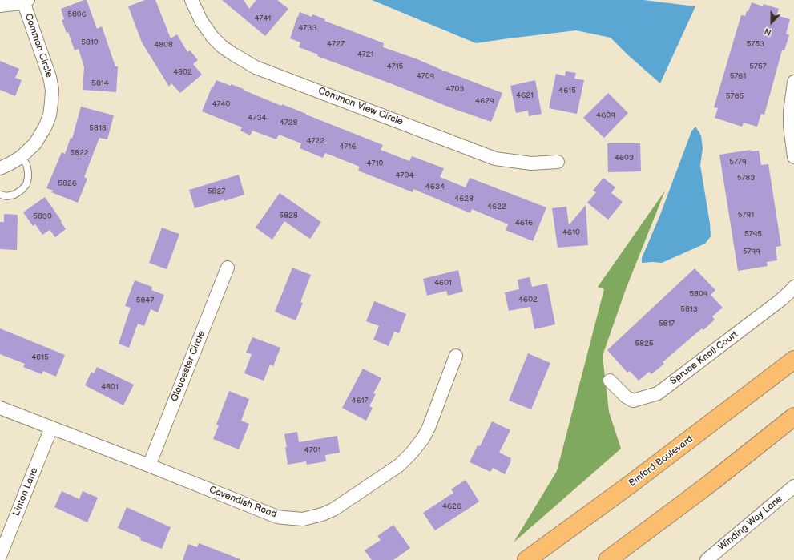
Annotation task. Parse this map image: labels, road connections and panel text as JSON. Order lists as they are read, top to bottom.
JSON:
{
  "streets": {
    "main road": ["Binford Boulevard"],
    "street": [
      "Common Circle",
      "Common View Circle",
      "Spruce Knoll Court",
      "Gloucester Circle",
      "Linton Lane",
      "Cavendish Road",
      "Winding Way Lane"
    ]
  },
  "crossings": [
    ["Gloucester Circle", "Cavendish Road"],
    ["Linton Lane", "Cavendish Road"]
  ],
  "house_numbers": [
    "5806",
    "4741",
    "4733",
    "5810",
    "4727",
    "5753",
    "4808",
    "4721",
    "4715",
    "5757",
    "4802",
    "4709",
    "5761",
    "5814",
    "4703",
    "4615",
    "4621",
    "5765",
    "4629",
    "4740",
    "4609",
    "4734",
    "4728",
    "5818",
    "4722",
    "4716",
    "5822",
    "4603",
    "5779",
    "4710",
    "4704",
    "5783",
    "5826",
    "4634",
    "5827",
    "4628",
    "4622",
    "5791",
    "5828",
    "5830",
    "4616",
    "4610",
    "5795",
    "5799",
    "4601",
    "5809",
    "4602",
    "5847",
    "5813",
    "5817",
    "5825",
    "4815",
    "4801",
    "4617",
    "4701",
    "4626"
  ],
  "north": "bottom"
}
